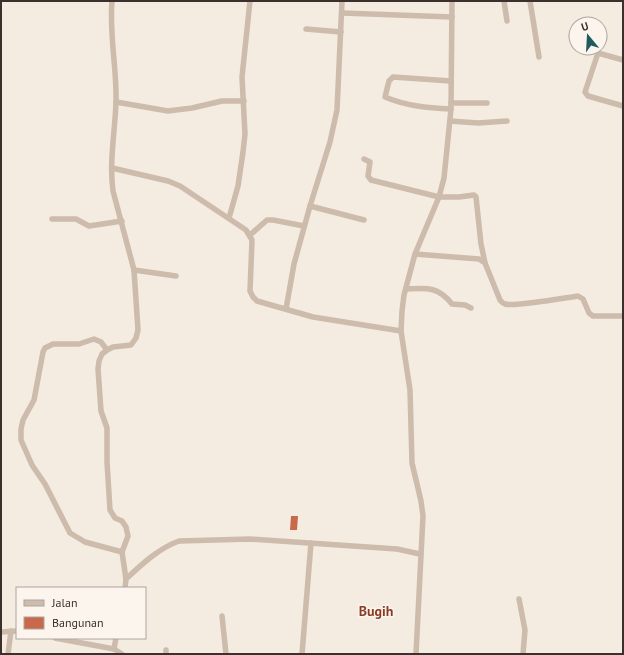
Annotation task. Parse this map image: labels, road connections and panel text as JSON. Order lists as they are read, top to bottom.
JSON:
{
  "districts": ["Bugih"],
  "legend": ["Jalan", "Bangunan"],
  "north": "top"
}
